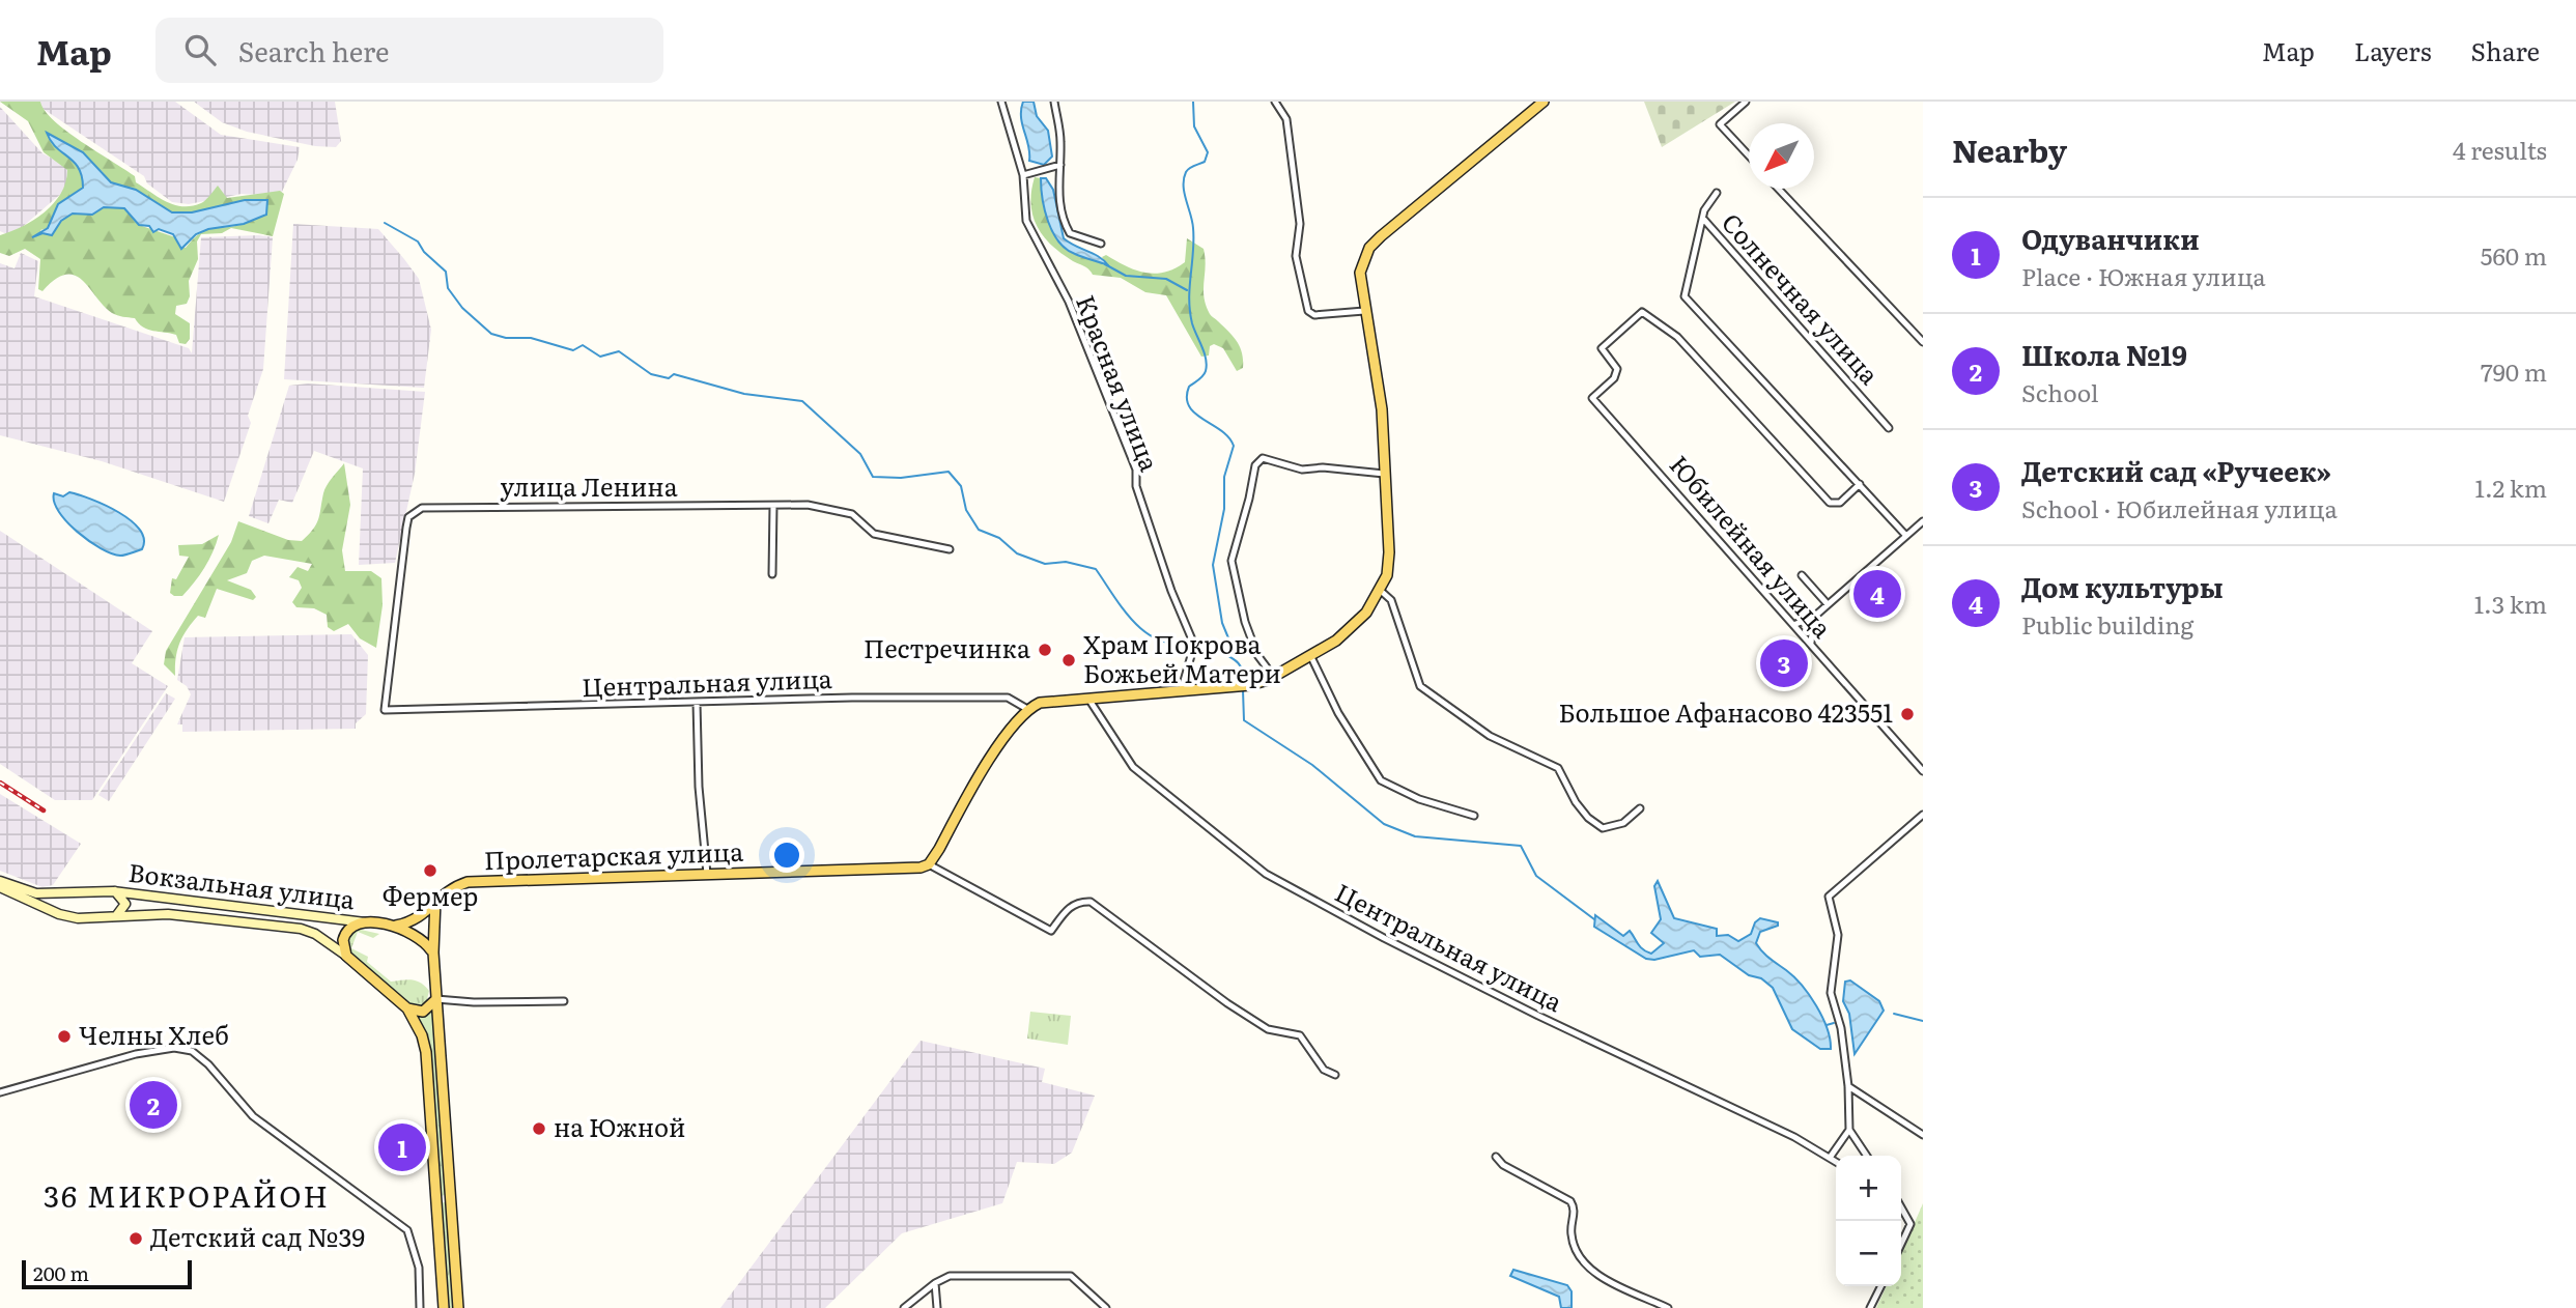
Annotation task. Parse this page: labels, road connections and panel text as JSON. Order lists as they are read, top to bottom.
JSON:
{
  "streets": {
    "main road": ["Пролетарская улица", "Вокзальная улица"],
    "street": [
      "Солнечная улица",
      "Красная улица",
      "улица Ленина",
      "Юбилейная улица",
      "Центральная улица"
    ]
  },
  "crossings": [
    ["улица Ленина", "Центральная улица"],
    ["Пролетарская улица", "Вокзальная улица"]
  ],
  "districts": ["36 МИКРОРАЙОН"],
  "places": [
    "Пестречинка",
    "Храм Покрова Божьей Матери",
    "Большое Афанасово 423551",
    "Фермер",
    "Челны Хлеб",
    "на Южной",
    "Детский сад №39"
  ],
  "scale_bar": "200 m",
  "north": "bottom left",
  "page": {
    "header": "Map",
    "search": "Search here",
    "nav": ["Map", "Layers", "Share"],
    "heading": ["Nearby", "4 results"],
    "list": [
      {
        "mark": "1",
        "name": "Одуванчики",
        "note": "Place · Южная улица",
        "value": "560 m"
      },
      {
        "mark": "2",
        "name": "Школа №19",
        "note": "School",
        "value": "790 m"
      },
      {
        "mark": "3",
        "name": "Детский сад «Ручеек»",
        "note": "School · Юбилейная улица",
        "value": "1.2 km"
      },
      {
        "mark": "4",
        "name": "Дом культуры",
        "note": "Public building",
        "value": "1.3 km"
      }
    ],
    "pins": [
      "4",
      "3",
      "2",
      "1"
    ],
    "map_buttons": ["+", "−"],
    "scale": "200 m"
  }
}
